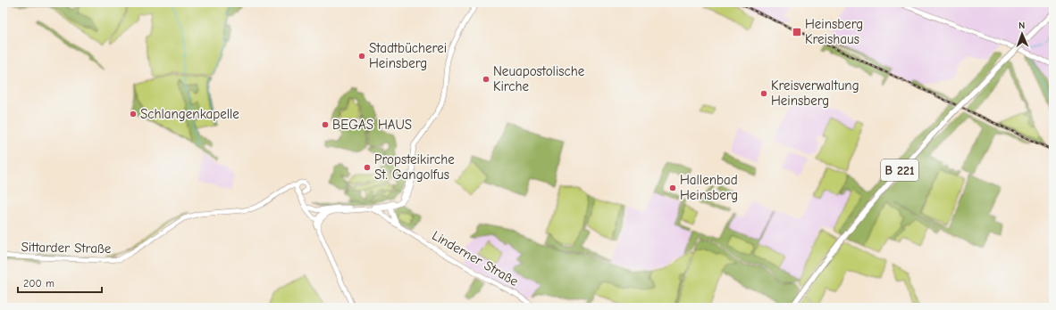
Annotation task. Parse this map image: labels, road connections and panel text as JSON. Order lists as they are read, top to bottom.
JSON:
{
  "streets": {
    "main road": ["B 221", "Sittarder Straße", "Linderner Straße"]
  },
  "places": {
    "transit": ["Heinsberg Kreishaus"],
    "other": [
      "Stadtbücherei Heinsberg",
      "Neuapostolische Kirche",
      "Kreisverwaltung Heinsberg",
      "Schlangenkapelle",
      "BEGAS HAUS",
      "Propsteikirche St. Gangolfus",
      "Hallenbad Heinsberg"
    ]
  },
  "scale_bar": "200 m",
  "north": "top"
}
